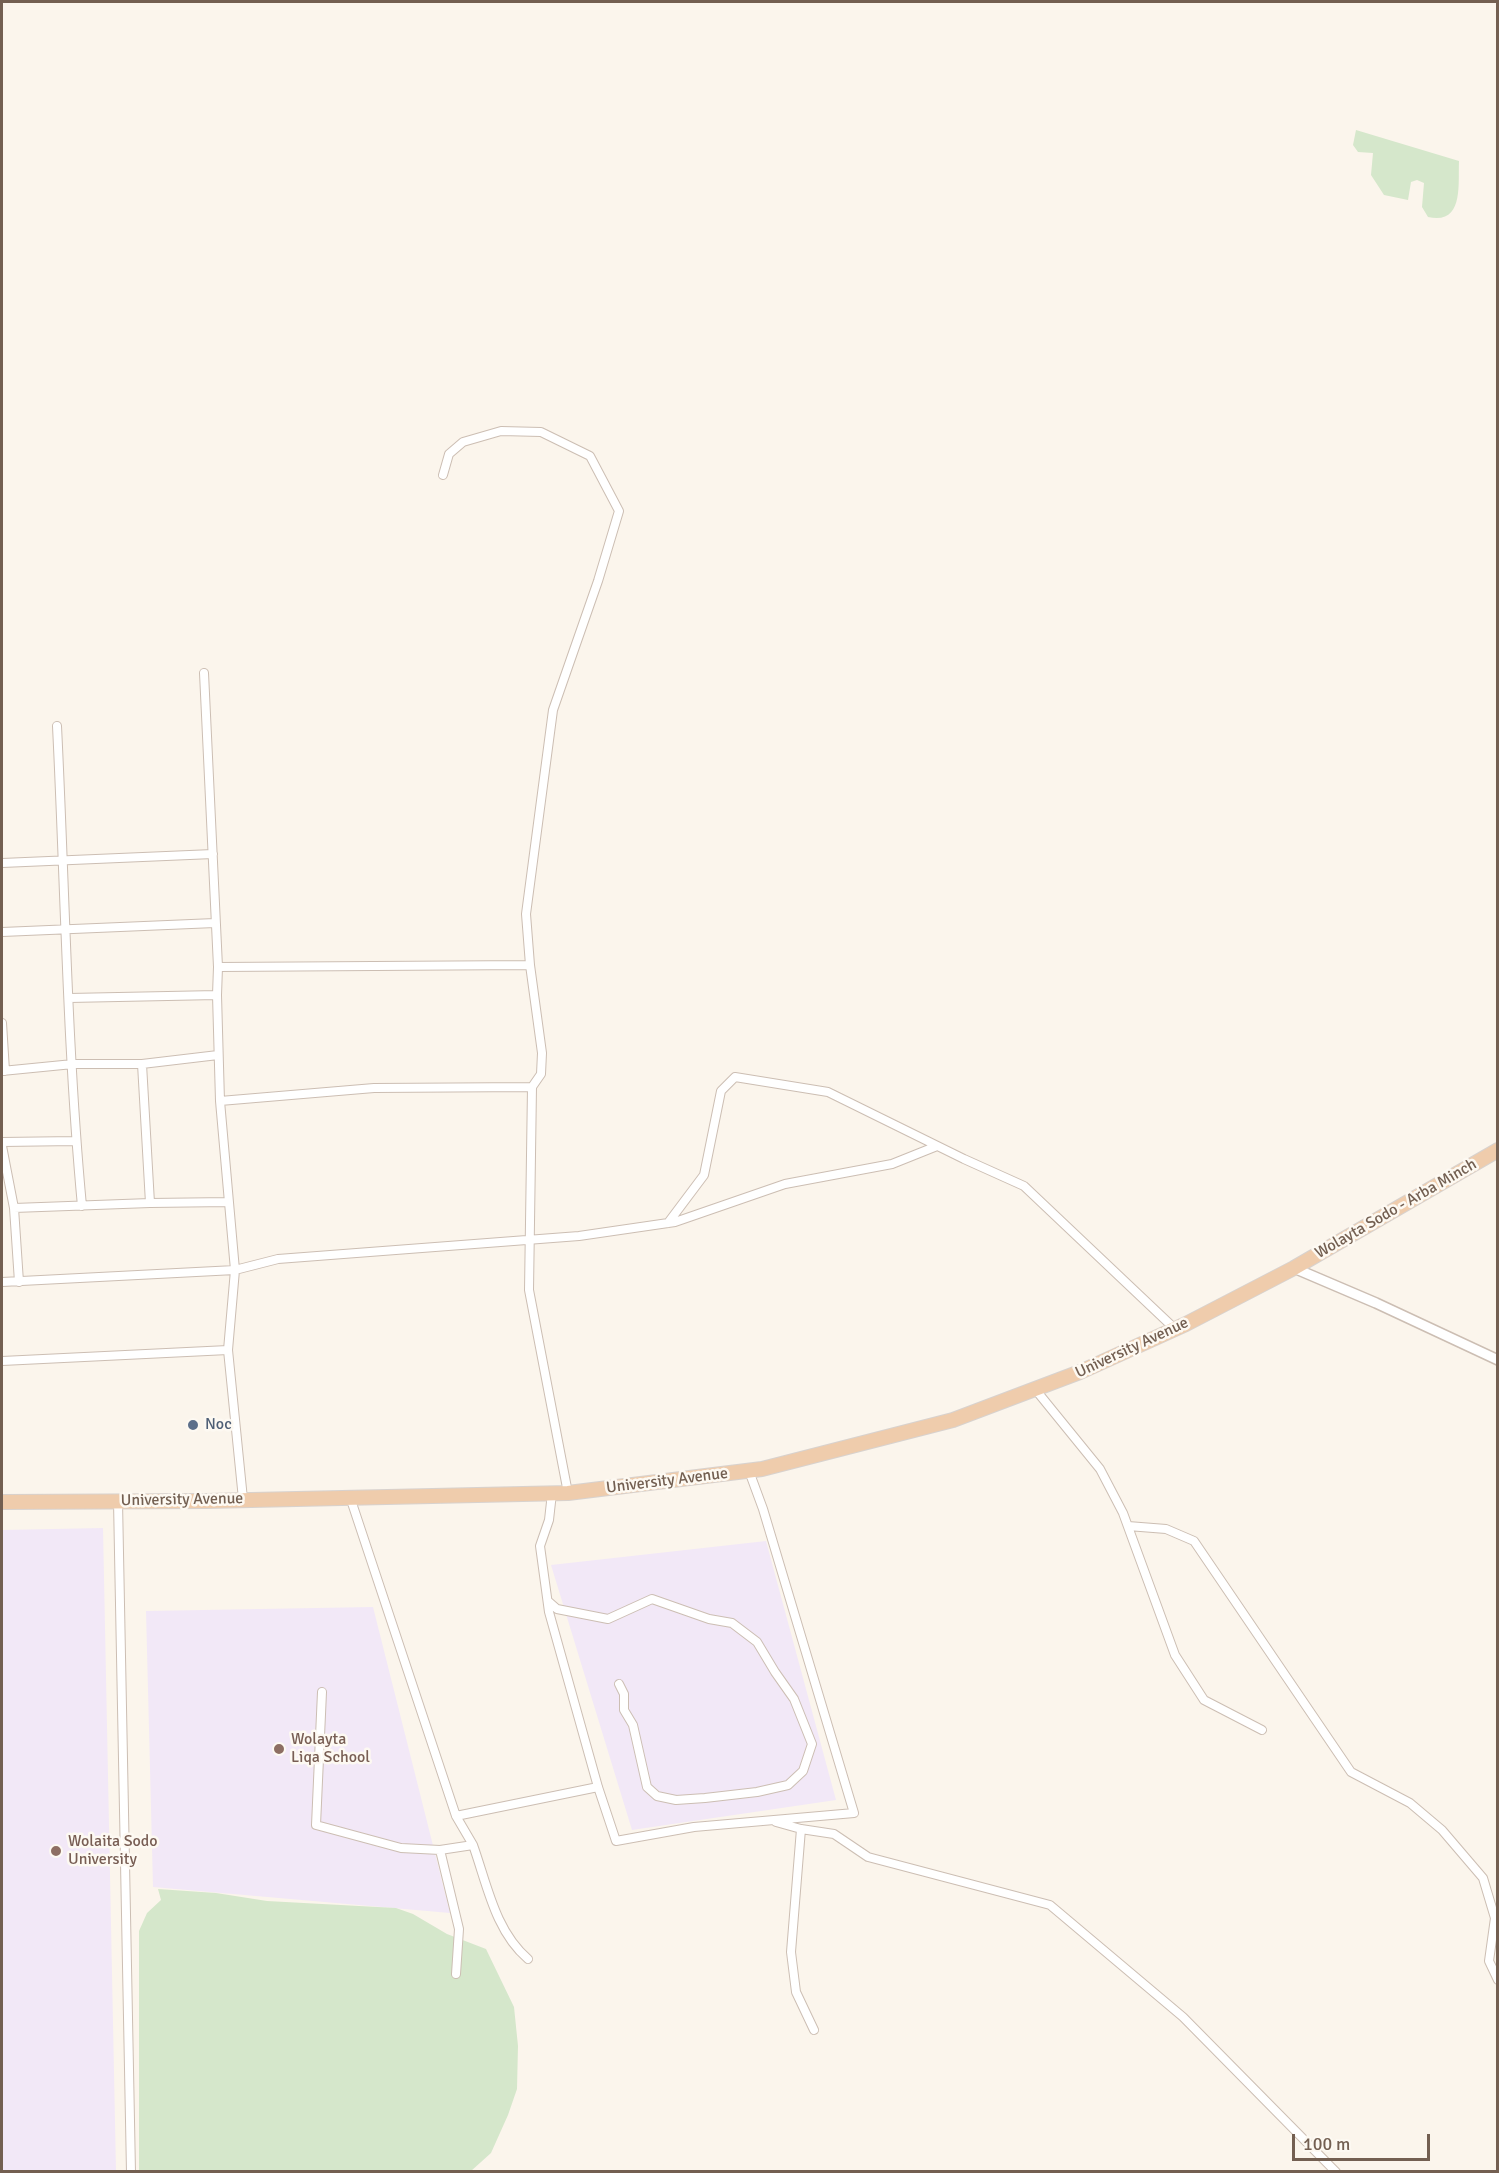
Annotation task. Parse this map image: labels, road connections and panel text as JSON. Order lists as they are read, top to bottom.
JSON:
{
  "streets": {
    "highway": ["Wolayta Sodo - Arba Minch", "University Avenue"]
  },
  "crossings": [
    ["Wolayta Sodo - Arba Minch", "University Avenue"]
  ],
  "places": ["Noc", "Wolayta Liqa School", "Wolaita Sodo University"],
  "scale_bar": "100 m"
}
